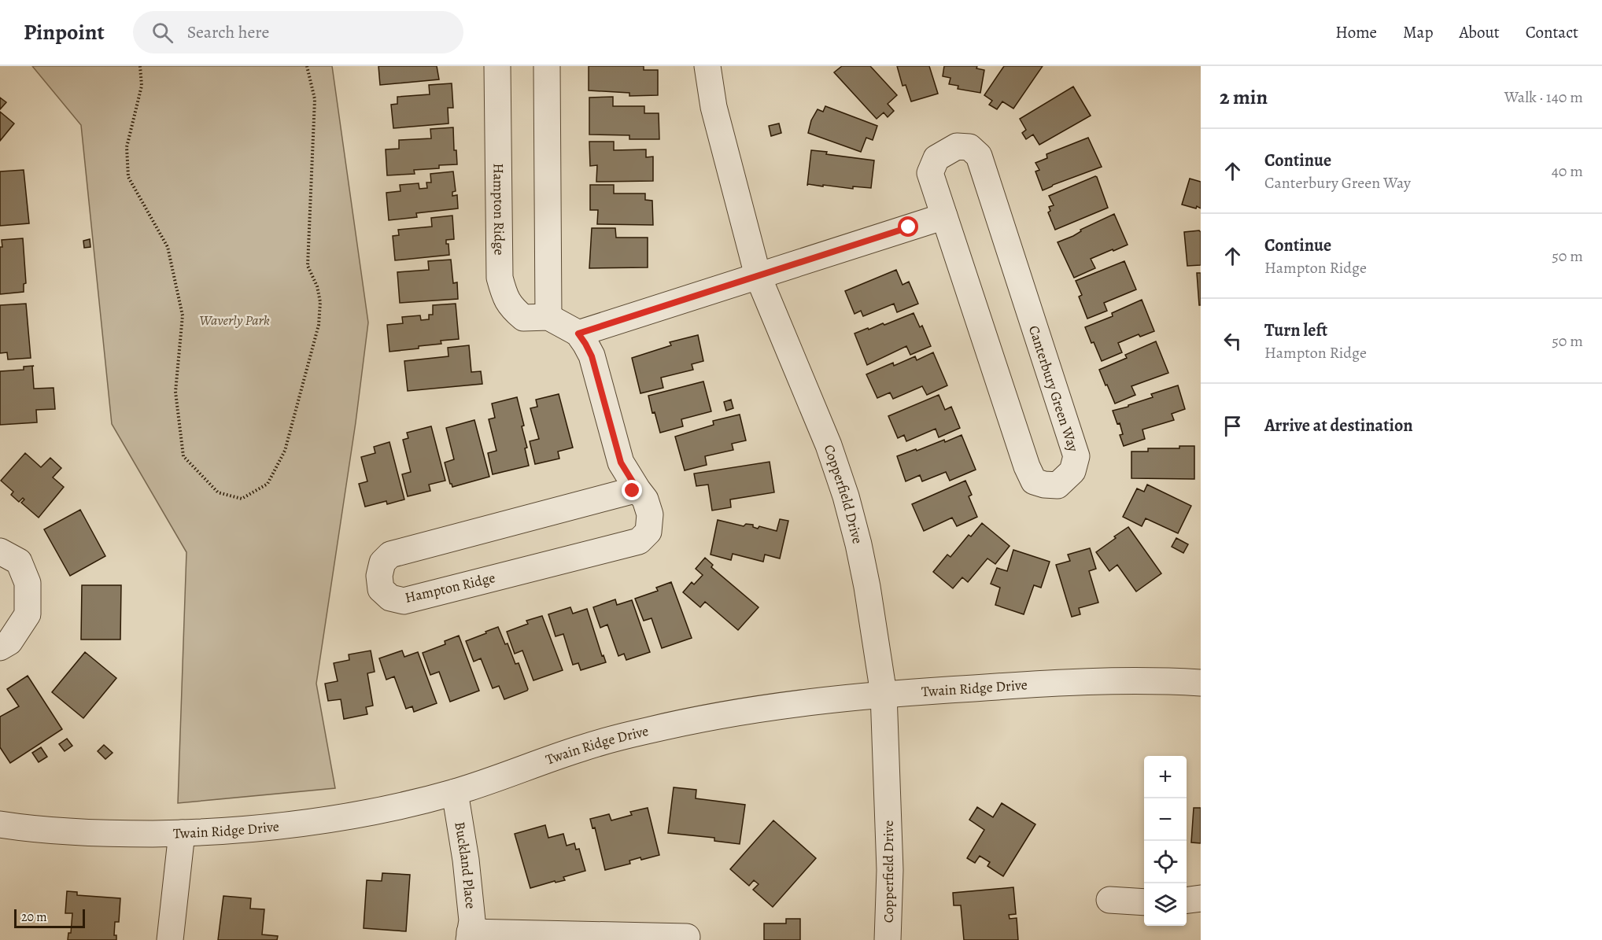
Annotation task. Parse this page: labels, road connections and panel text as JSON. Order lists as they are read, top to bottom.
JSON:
{
  "streets": {
    "street": [
      "Hampton Ridge",
      "Canterbury Green Way",
      "Copperfield Drive",
      "Twain Ridge Drive",
      "Buckland Place"
    ]
  },
  "crossings": [
    ["Copperfield Drive", "Twain Ridge Drive"],
    ["Twain Ridge Drive", "Buckland Place"]
  ],
  "parks": ["Waverly Park"],
  "scale_bar": "20 m",
  "page": {
    "header": "Pinpoint",
    "search": "Search here",
    "nav": [
      "Home",
      "Map",
      "About",
      "Contact"
    ],
    "heading": ["2 min", "Walk · 140 m"],
    "list": [
      ["Continue", "Canterbury Green Way", "40 m"],
      ["Continue", "Hampton Ridge", "50 m"],
      ["Turn left", "Hampton Ridge", "50 m"],
      "Arrive at destination"
    ],
    "map_buttons": ["+", "−"],
    "scale": "20 m"
  }
}
